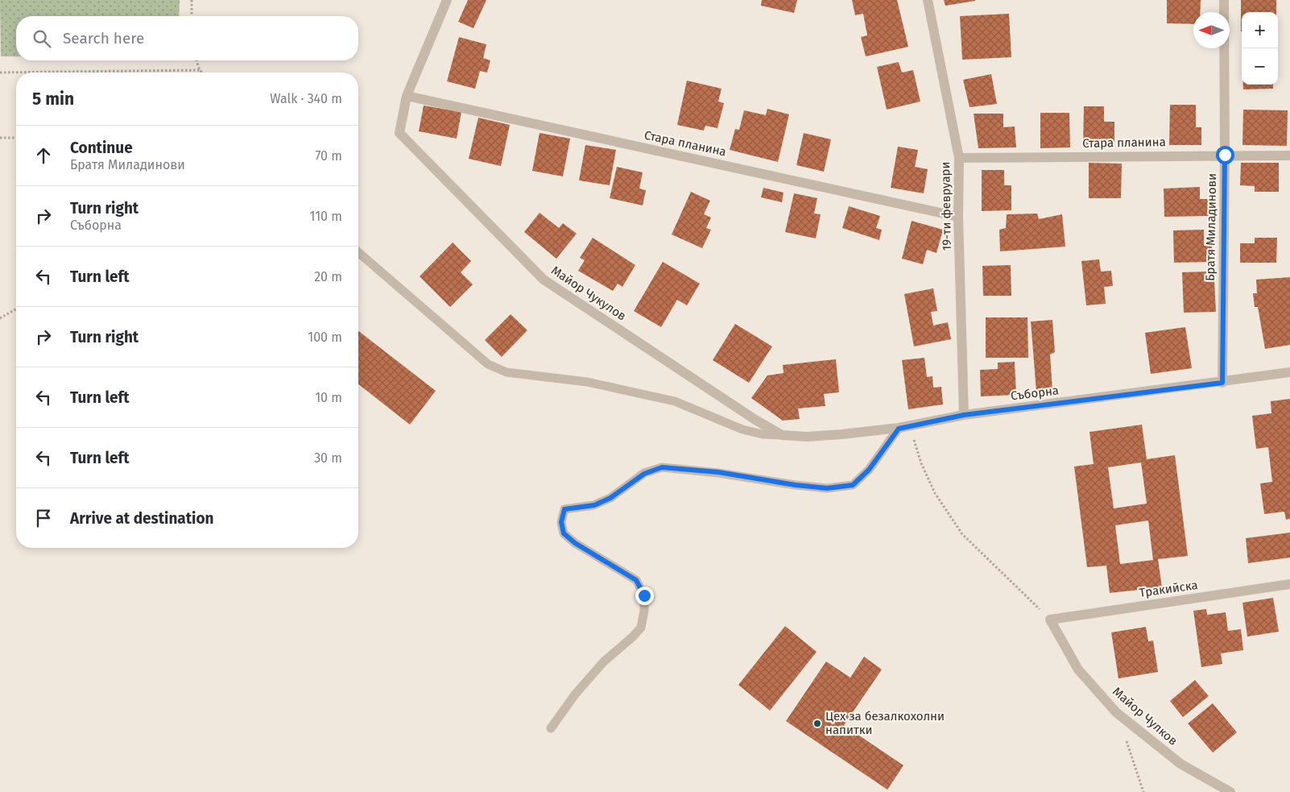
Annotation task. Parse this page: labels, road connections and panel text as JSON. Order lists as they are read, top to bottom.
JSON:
{
  "streets": {
    "street": [
      "Стара планина",
      "19-ти февруари",
      "Братя Миладинови",
      "Майор Чукулов",
      "Съборна",
      "Тракийска",
      "Майор Чулков"
    ]
  },
  "crossings": [
    ["Стара планина", "19-ти февруари"],
    ["Стара планина", "Братя Миладинови"],
    ["Стара планина", "Майор Чукулов"],
    ["19-ти февруари", "Съборна"],
    ["Братя Миладинови", "Съборна"],
    ["Майор Чукулов", "Съборна"],
    ["Тракийска", "Майор Чулков"]
  ],
  "places": ["Цех за безалкохолни напитки"],
  "north": "left",
  "page": {
    "map_buttons": ["+", "−"],
    "search": "Search here",
    "heading": ["5 min", "Walk · 340 m"],
    "list": [
      ["Continue", "Братя Миладинови", "70 m"],
      ["Turn right", "Съборна", "110 m"],
      ["Turn left", "20 m"],
      ["Turn right", "100 m"],
      ["Turn left", "10 m"],
      ["Turn left", "30 m"],
      "Arrive at destination"
    ]
  }
}
